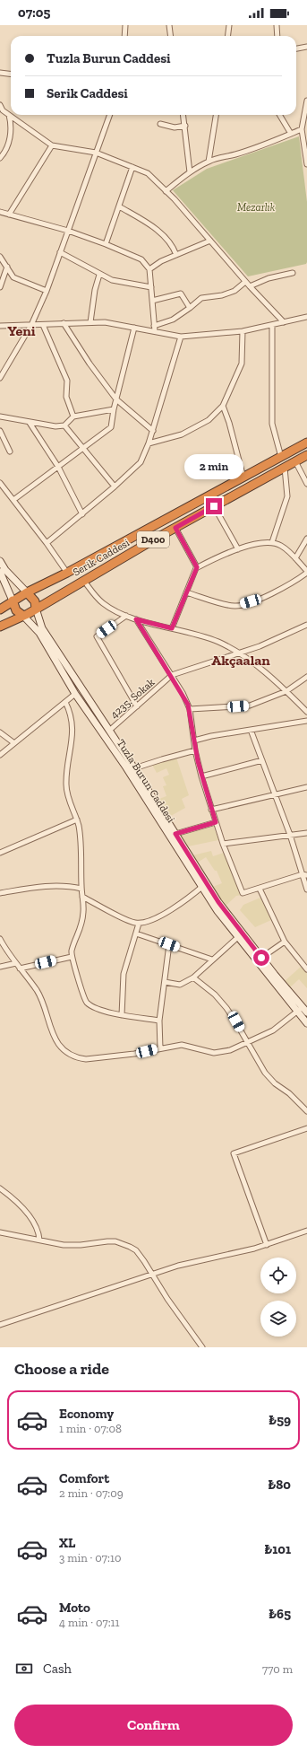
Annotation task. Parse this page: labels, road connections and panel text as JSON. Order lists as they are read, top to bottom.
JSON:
{
  "streets": {
    "highway": ["D400", "Serik Caddesi"],
    "main road": ["Tuzla Burun Caddesi"],
    "street": ["4235. Sokak"]
  },
  "crossings": [
    ["Serik Caddesi", "Tuzla Burun Caddesi"],
    ["4235. Sokak", "Tuzla Burun Caddesi"]
  ],
  "districts": ["Yeni", "Akçaalan"],
  "parks": ["Mezarlık"],
  "page": {
    "status": "07:05",
    "banner": ["Tuzla Burun Caddesi", "Serik Caddesi"],
    "bubble": "2 min",
    "heading": "Choose a ride",
    "list": [
      {
        "name": "Economy",
        "note": "1 min · 07:08",
        "value": "₺59"
      },
      {
        "name": "Comfort",
        "note": "2 min · 07:09",
        "value": "₺80"
      },
      {
        "name": "XL",
        "note": "3 min · 07:10",
        "value": "₺101"
      },
      {
        "name": "Moto",
        "note": "4 min · 07:11",
        "value": "₺65"
      }
    ],
    "pay": ["Cash", "770 m"],
    "buttons": "Confirm"
  }
}
